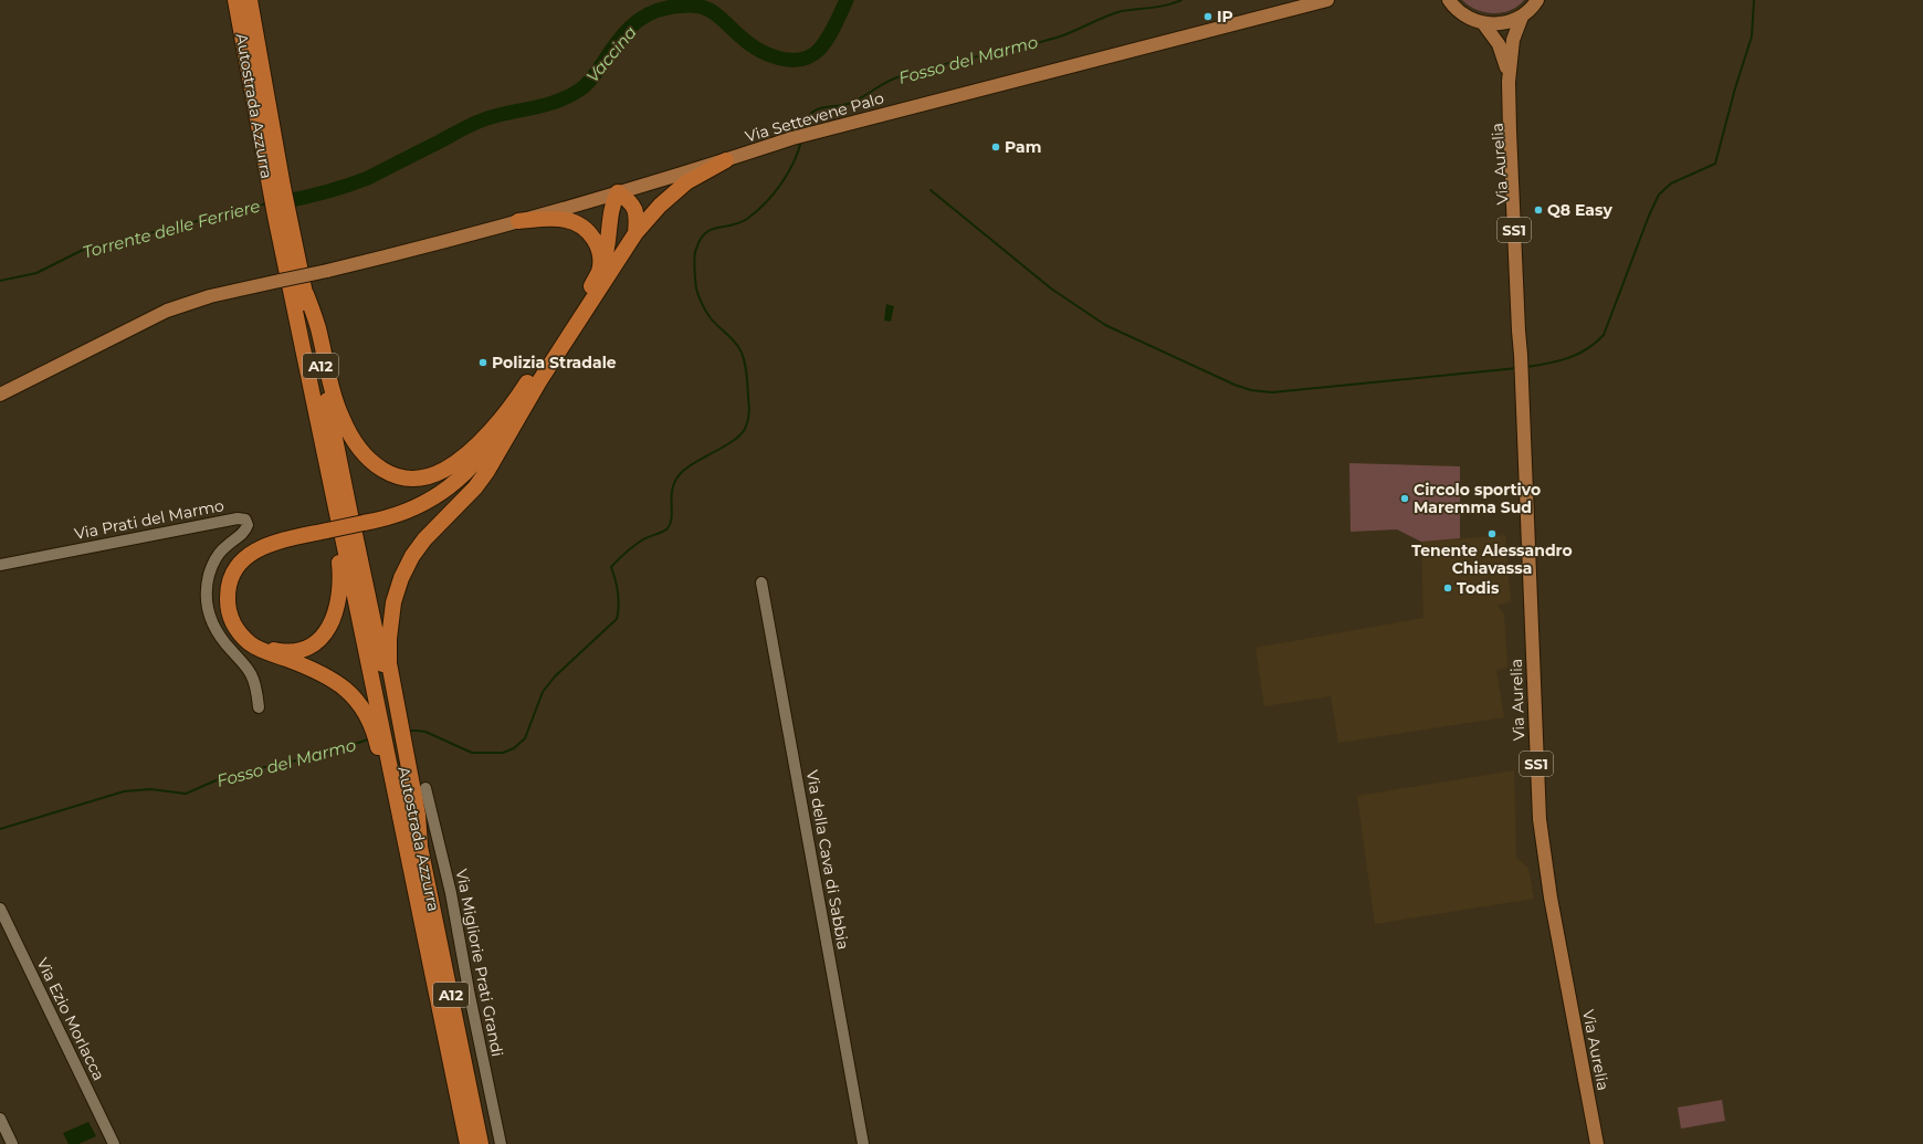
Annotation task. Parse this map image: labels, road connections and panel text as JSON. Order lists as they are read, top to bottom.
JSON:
{
  "streets": {
    "highway": ["Autostrada Azzurra", "A12"],
    "main road": ["Via Settevene Palo", "Via Aurelia", "SS1"],
    "street": [
      "Via Prati del Marmo",
      "Via della Cava di Sabbia",
      "Via Migliorie Prati Grandi",
      "Via Ezio Morlacca"
    ]
  },
  "crossings": [
    ["Via Aurelia", "SS1"]
  ],
  "water": ["Vaccina", "Fosso del Marmo", "Torrente delle Ferriere"],
  "places": [
    "IP",
    "Pam",
    "Q8 Easy",
    "Polizia Stradale",
    "Circolo sportivo Maremma Sud",
    "Tenente Alessandro Chiavassa",
    "Todis"
  ]
}
